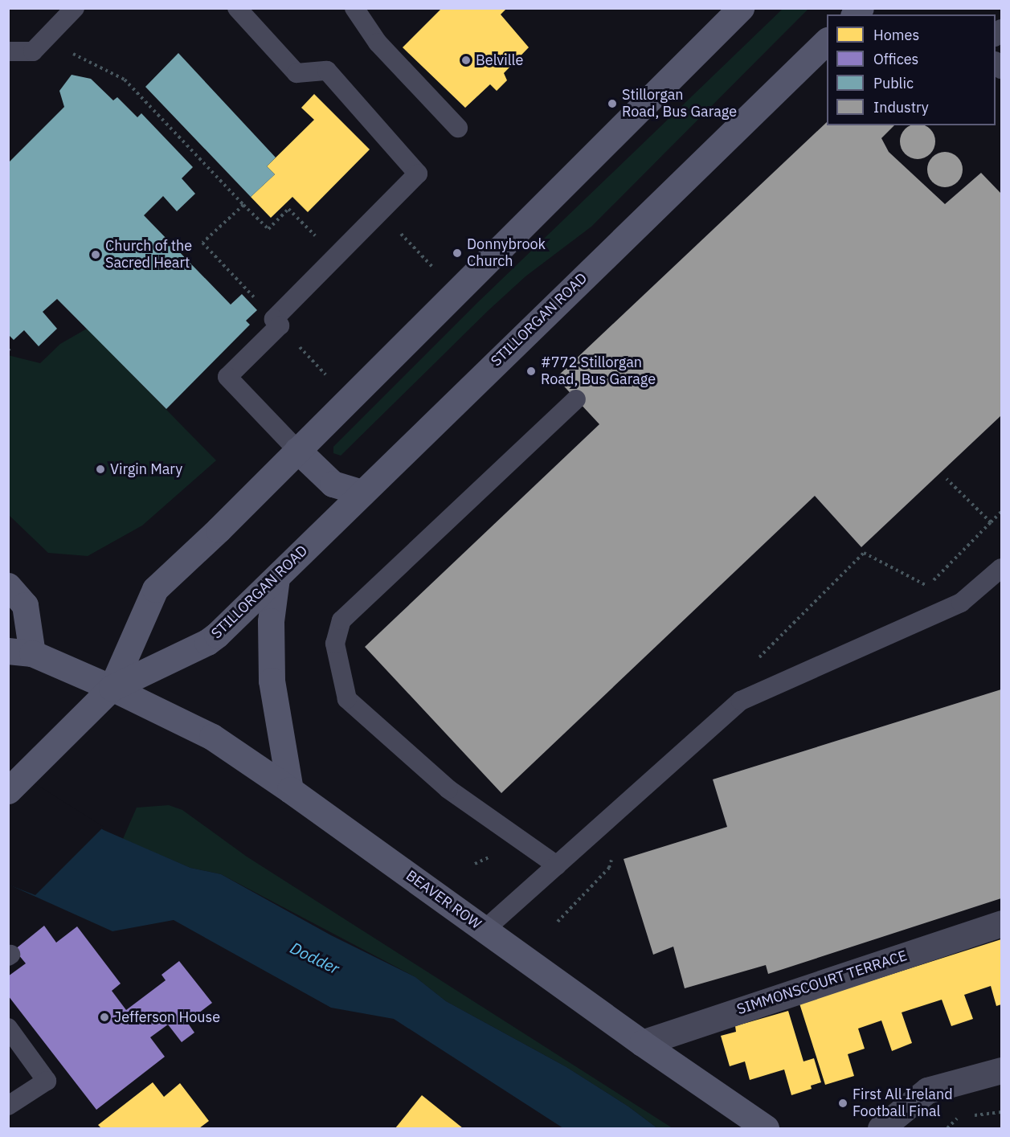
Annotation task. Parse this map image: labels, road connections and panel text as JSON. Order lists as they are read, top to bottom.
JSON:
{
  "streets": {
    "main road": ["STILLORGAN ROAD", "BEAVER ROW"],
    "street": ["SIMMONSCOURT TERRACE"]
  },
  "crossings": [
    ["STILLORGAN ROAD", "BEAVER ROW"],
    ["BEAVER ROW", "SIMMONSCOURT TERRACE"]
  ],
  "water": ["Dodder"],
  "places": [
    "Belville",
    "Stillorgan Road, Bus Garage",
    "Donnybrook Church",
    "Church of the Sacred Heart",
    "#772 Stillorgan Road, Bus Garage",
    "Virgin Mary",
    "Jefferson House",
    "First All Ireland Football Final"
  ],
  "legend": [
    "Homes",
    "Offices",
    "Public",
    "Industry"
  ]
}
